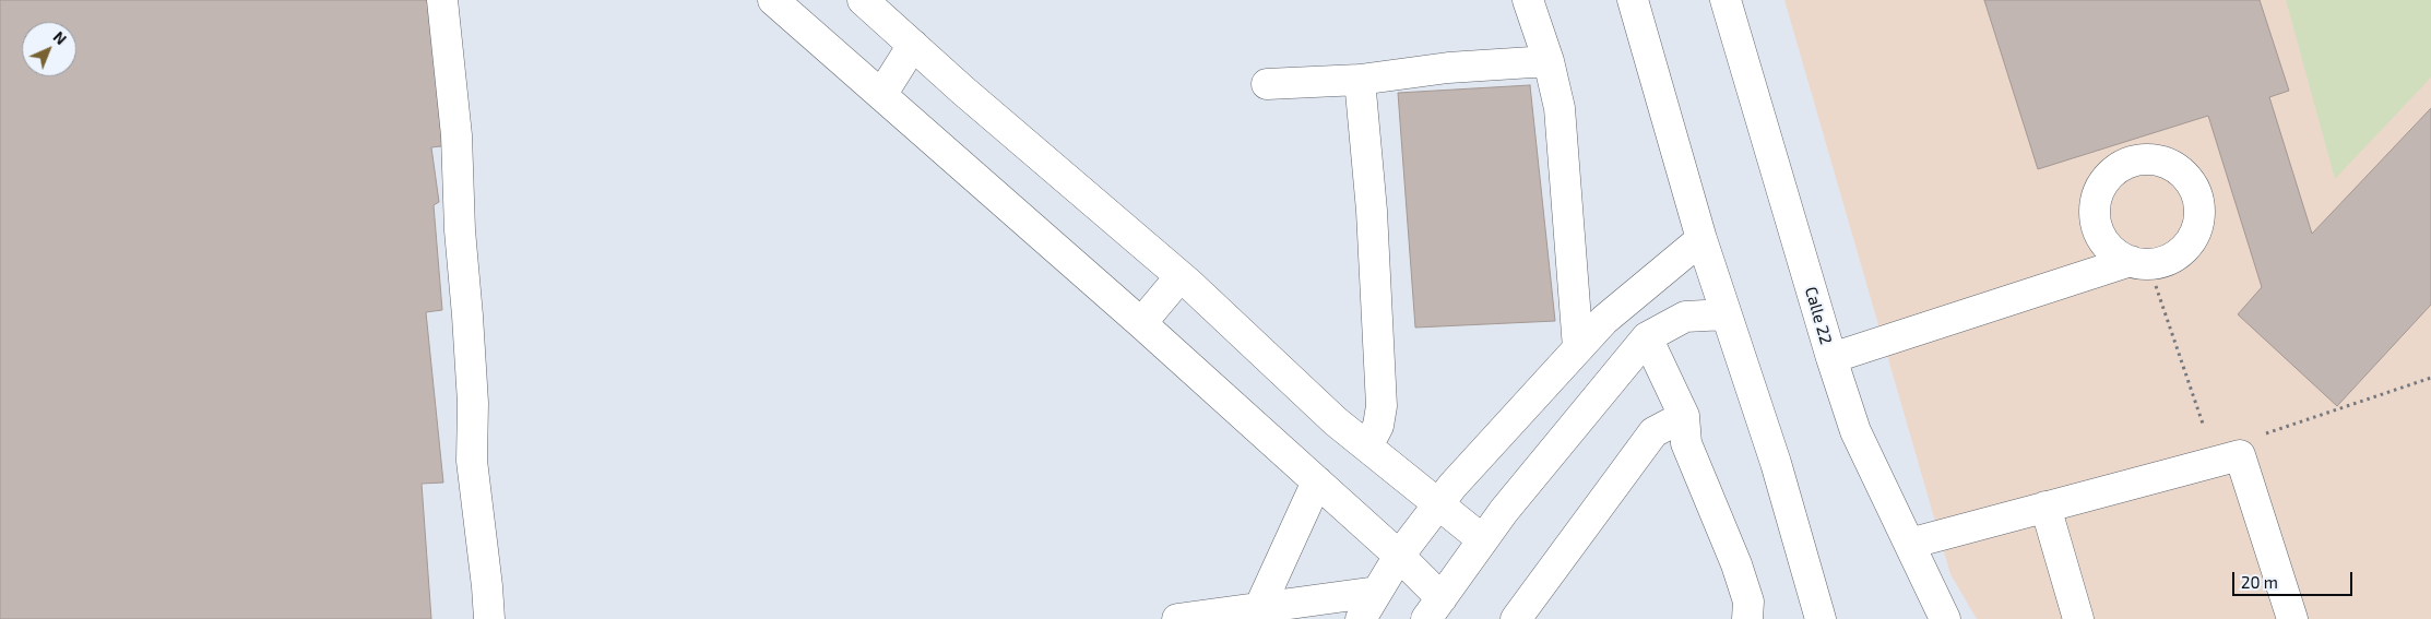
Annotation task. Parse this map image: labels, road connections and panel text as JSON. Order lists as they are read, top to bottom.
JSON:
{
  "streets": {
    "street": ["Calle 22"]
  },
  "scale_bar": "20 m",
  "north": "top right"
}
